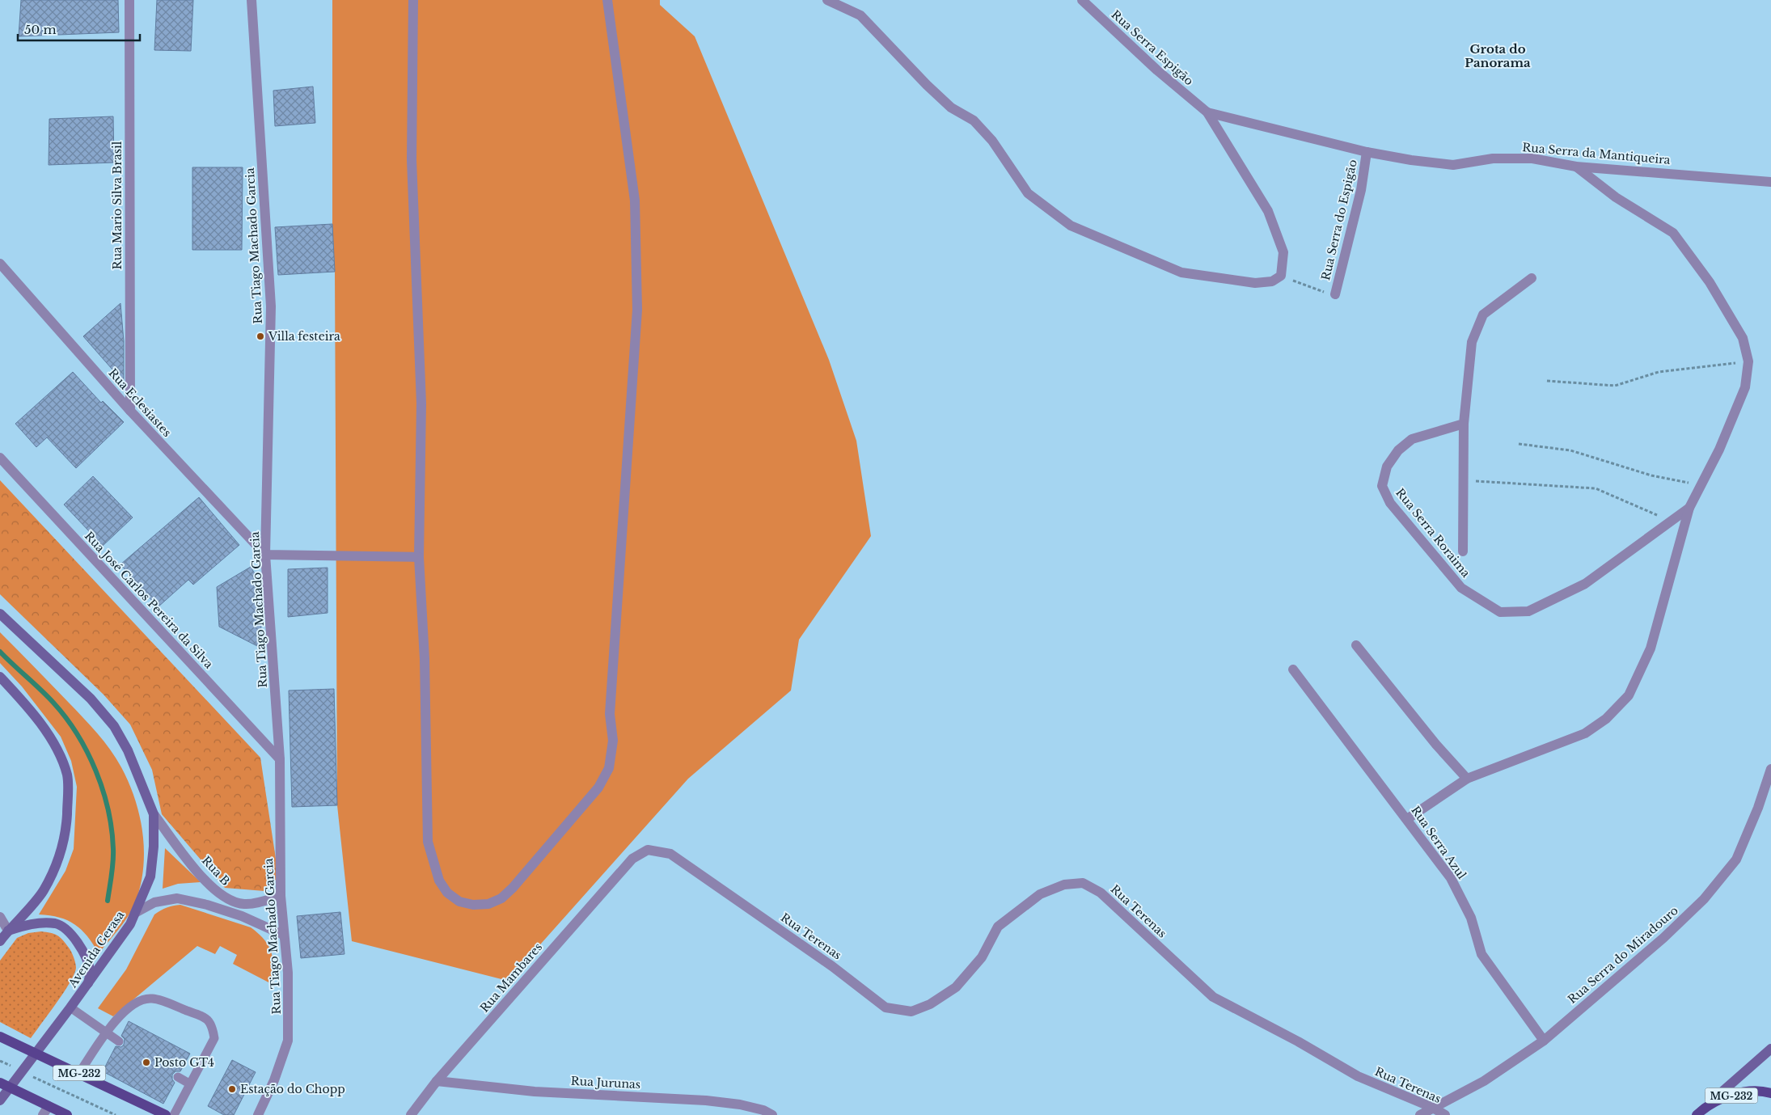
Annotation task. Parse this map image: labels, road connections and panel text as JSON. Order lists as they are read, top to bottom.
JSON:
{
  "streets": {
    "main road": ["Avenida Gerasa", "MG-232"],
    "street": [
      "Rua Serra Espigão",
      "Rua Serra da Mantiqueira",
      "Rua Mario Silva Brasil",
      "Rua Serra do Espigão",
      "Rua Tiago Machado Garcia",
      "Rua Eclesiastes",
      "Rua Serra Roraima",
      "Rua José Carlos Pereira da Silva",
      "Rua Serra Azul",
      "Rua B",
      "Rua Terenas",
      "Rua Serra do Miradouro",
      "Rua Mambares",
      "Rua Jurunas"
    ]
  },
  "crossings": [
    ["Rua Serra Espigão", "Rua Serra da Mantiqueira"],
    ["Rua Serra da Mantiqueira", "Rua Serra do Espigão"],
    ["Rua Serra da Mantiqueira", "Rua Serra Roraima"],
    ["Rua Mario Silva Brasil", "Rua Eclesiastes"],
    ["Rua Tiago Machado Garcia", "Rua Eclesiastes"],
    ["Rua Tiago Machado Garcia", "Rua José Carlos Pereira da Silva"],
    ["Rua Tiago Machado Garcia", "Rua B"],
    ["Rua Serra Roraima", "Rua Serra Azul"],
    ["Rua Serra Azul", "Rua Serra do Miradouro"],
    ["Rua B", "Avenida Gerasa"],
    ["Rua Terenas", "Rua Serra do Miradouro"],
    ["Rua Terenas", "Rua Mambares"],
    ["Avenida Gerasa", "MG-232"],
    ["Rua Mambares", "Rua Jurunas"]
  ],
  "districts": ["Grota do Panorama"],
  "places": ["Villa festeira", "Posto GT4", "Estação do Chopp"],
  "scale_bar": "50 m"
}
